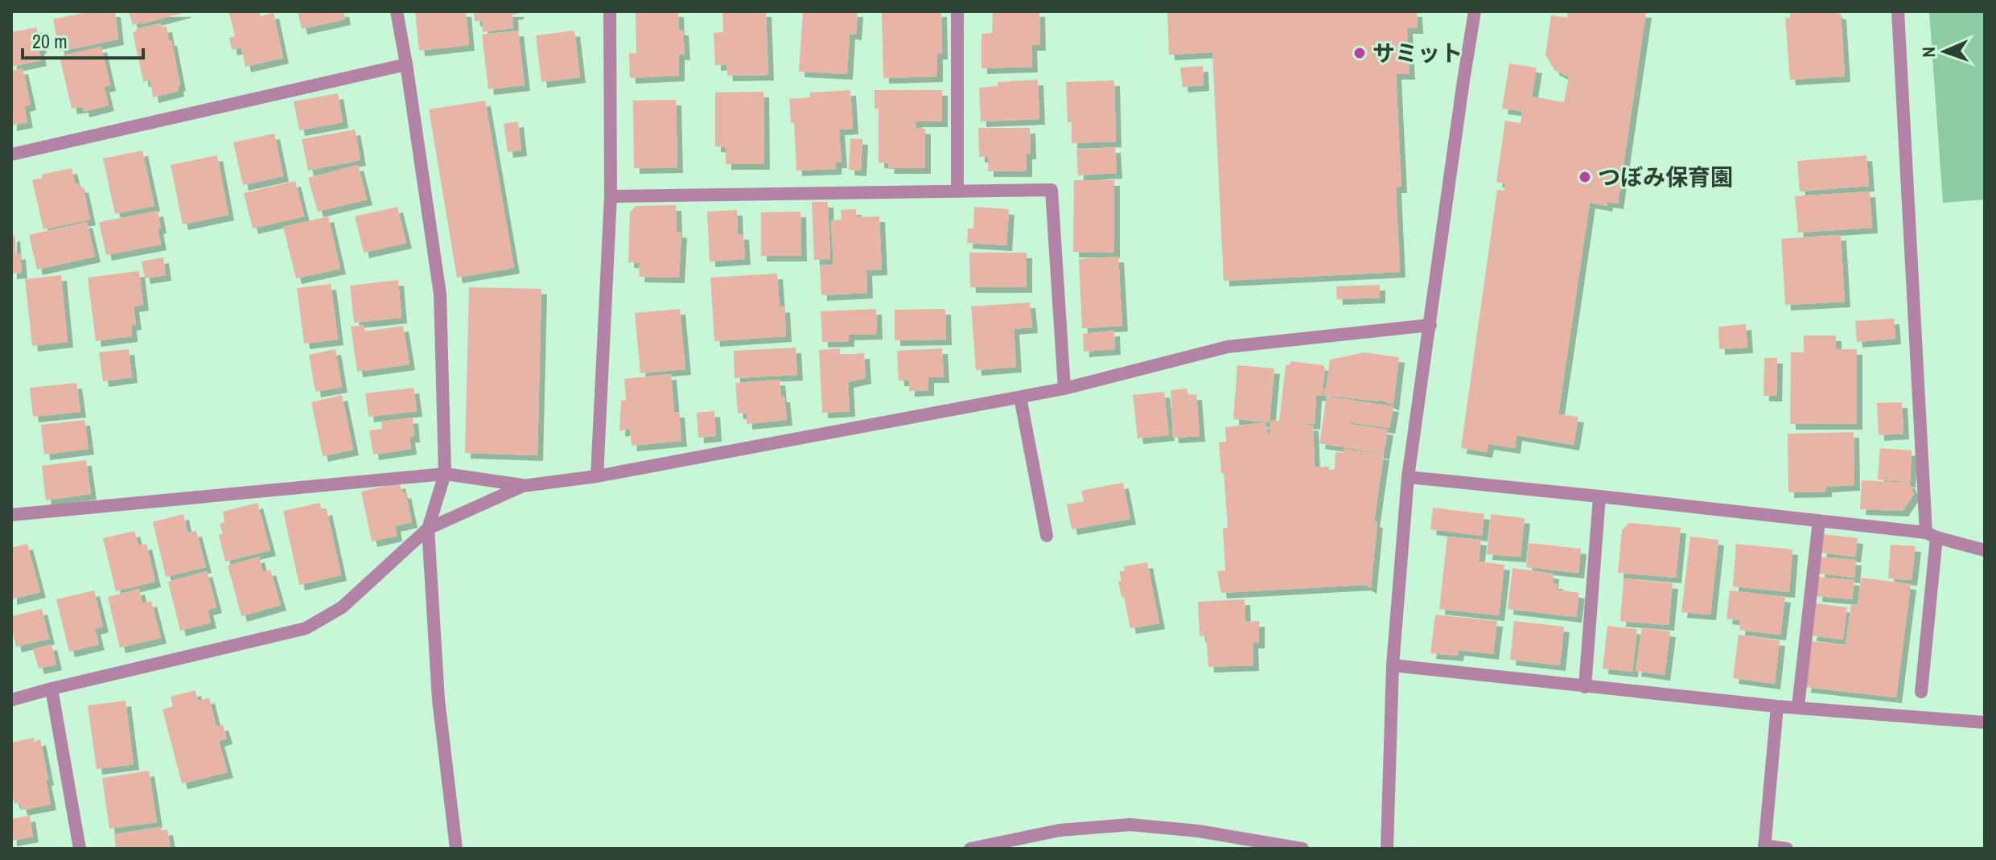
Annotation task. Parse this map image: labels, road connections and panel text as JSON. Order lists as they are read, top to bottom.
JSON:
{
  "places": ["サミット", "つぼみ保育園"],
  "scale_bar": "20 m",
  "north": "left"
}
